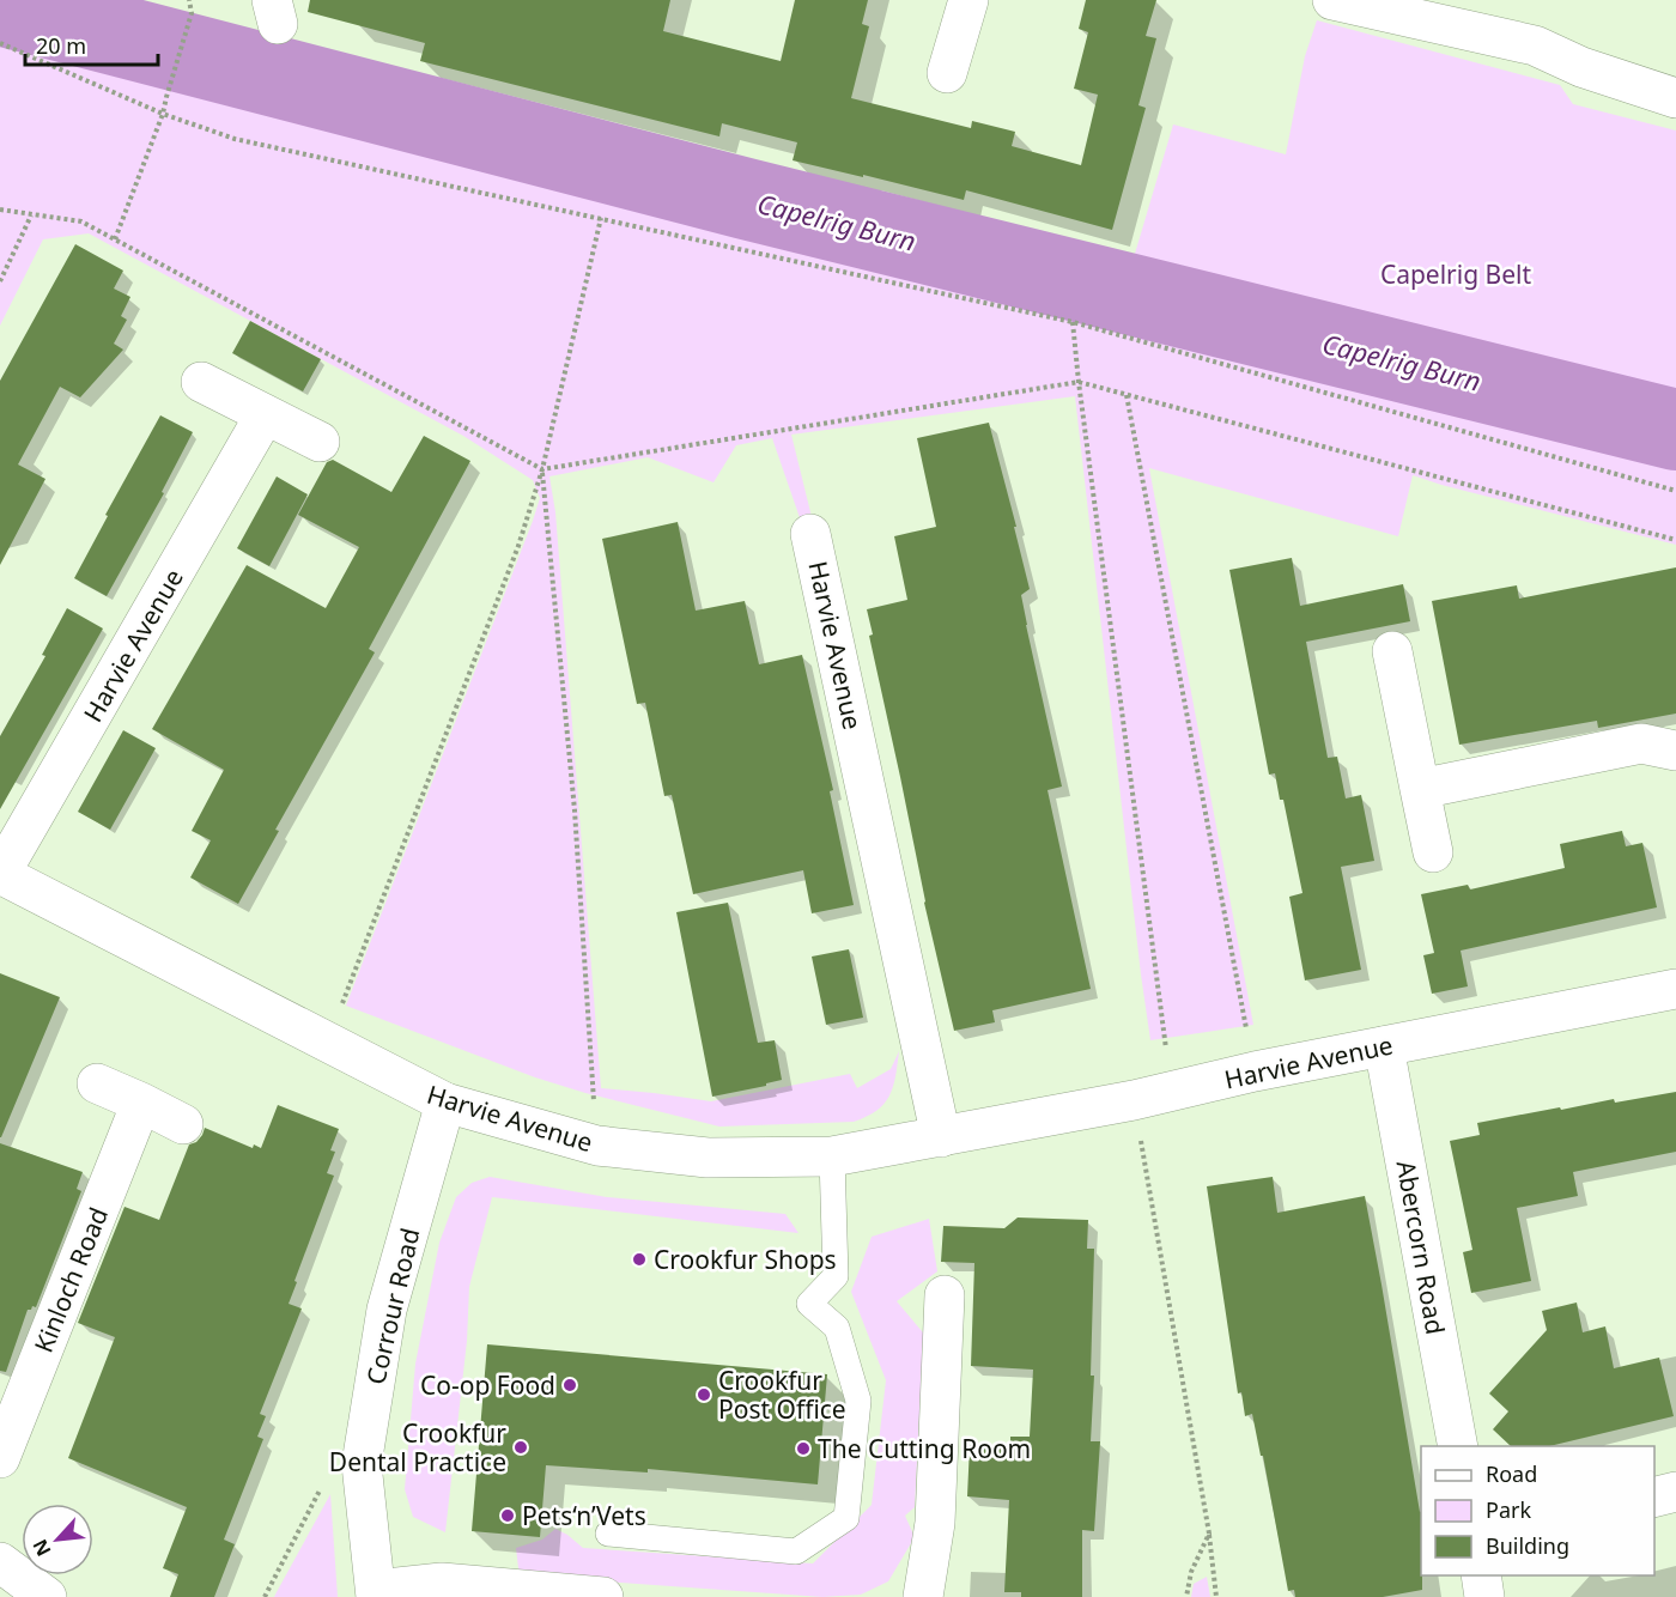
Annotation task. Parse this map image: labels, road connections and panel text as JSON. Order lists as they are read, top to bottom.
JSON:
{
  "streets": {
    "street": [
      "Harvie Avenue",
      "Abercorn Road",
      "Kinloch Road",
      "Corrour Road"
    ]
  },
  "crossings": [
    ["Harvie Avenue", "Abercorn Road"],
    ["Harvie Avenue", "Corrour Road"]
  ],
  "water": ["Capelrig Burn"],
  "parks": ["Capelrig Belt"],
  "places": [
    "Crookfur Shops",
    "Co-op Food",
    "Crookfur Post Office",
    "Crookfur Dental Practice",
    "The Cutting Room",
    "Pets‘n’Vets"
  ],
  "legend": ["Road", "Park", "Building"],
  "scale_bar": "20 m",
  "north": "bottom left"
}
